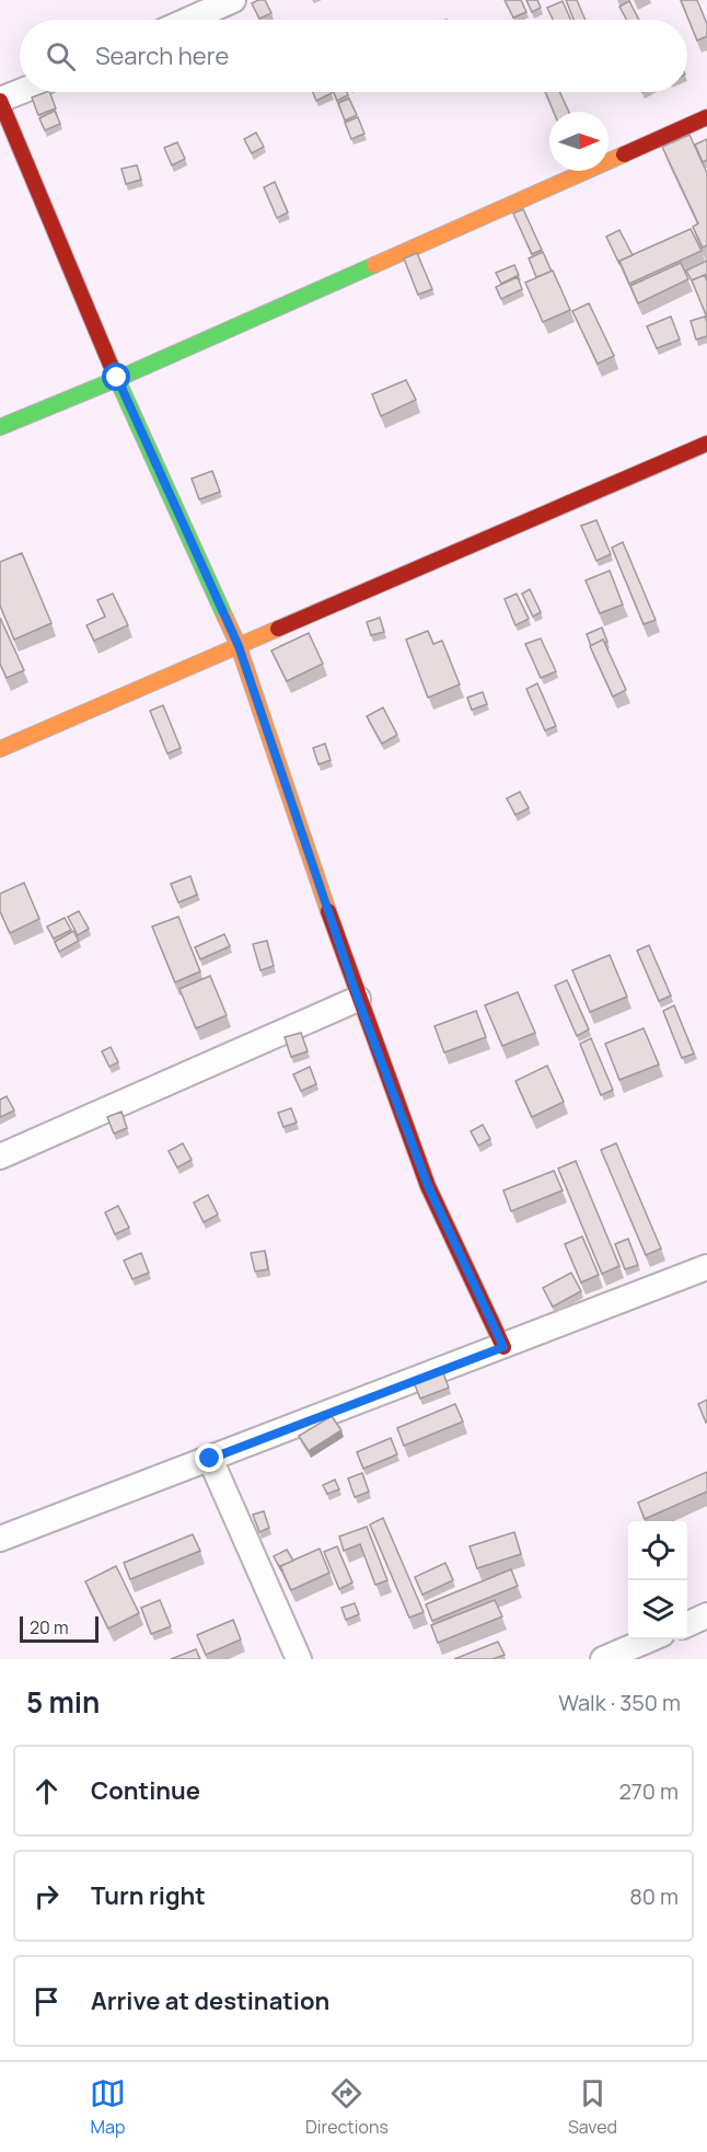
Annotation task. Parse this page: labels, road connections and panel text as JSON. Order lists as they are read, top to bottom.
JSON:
{
  "scale_bar": "20 m",
  "north": "right",
  "page": {
    "search": "Search here",
    "scale": "20 m",
    "heading": ["5 min", "Walk · 350 m"],
    "list": [
      ["Continue", "270 m"],
      ["Turn right", "80 m"],
      "Arrive at destination"
    ],
    "nav": ["Map", "Directions", "Saved"]
  }
}
